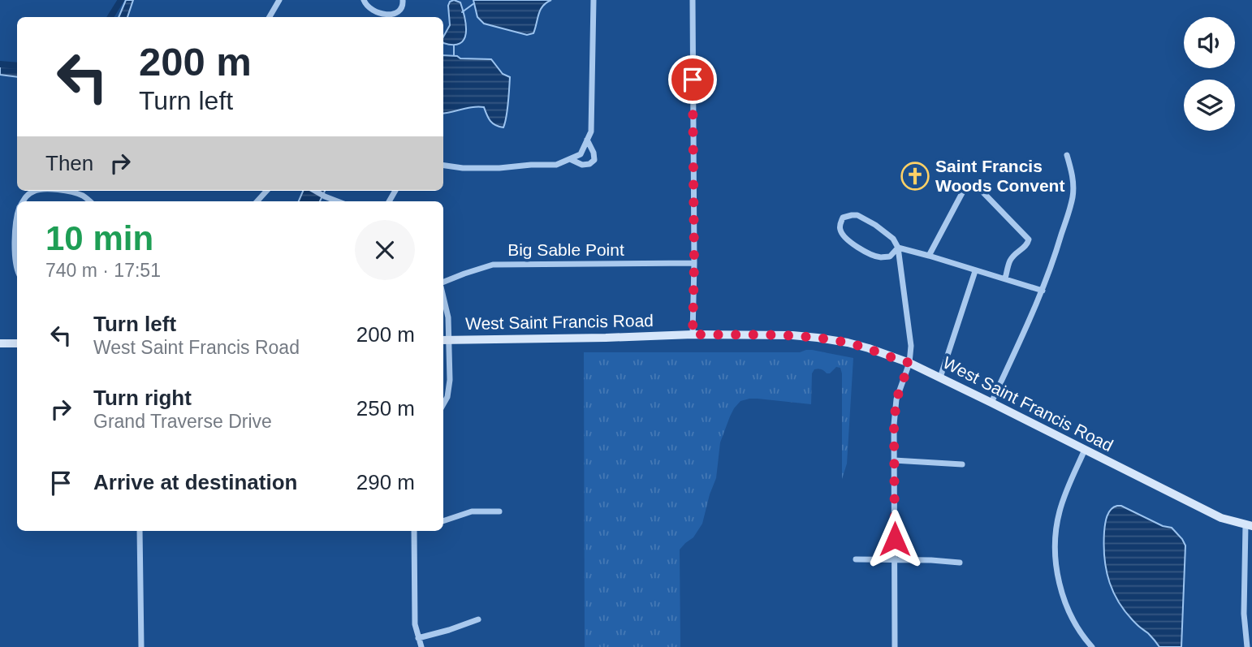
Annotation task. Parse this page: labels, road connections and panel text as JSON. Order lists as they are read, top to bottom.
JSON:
{
  "streets": {
    "street": ["Big Sable Point", "West Saint Francis Road"]
  },
  "places": {
    "church": ["Saint Francis Woods Convent"]
  },
  "page": {
    "turn": ["200 m", "Turn left"],
    "then": "Then",
    "heading": ["10 min", "740 m · 17:51"],
    "list": [
      {
        "name": "Turn left",
        "note": "West Saint Francis Road",
        "value": "200 m"
      },
      {
        "name": "Turn right",
        "note": "Grand Traverse Drive",
        "value": "250 m"
      },
      {
        "name": "Arrive at destination",
        "value": "290 m"
      }
    ]
  }
}
